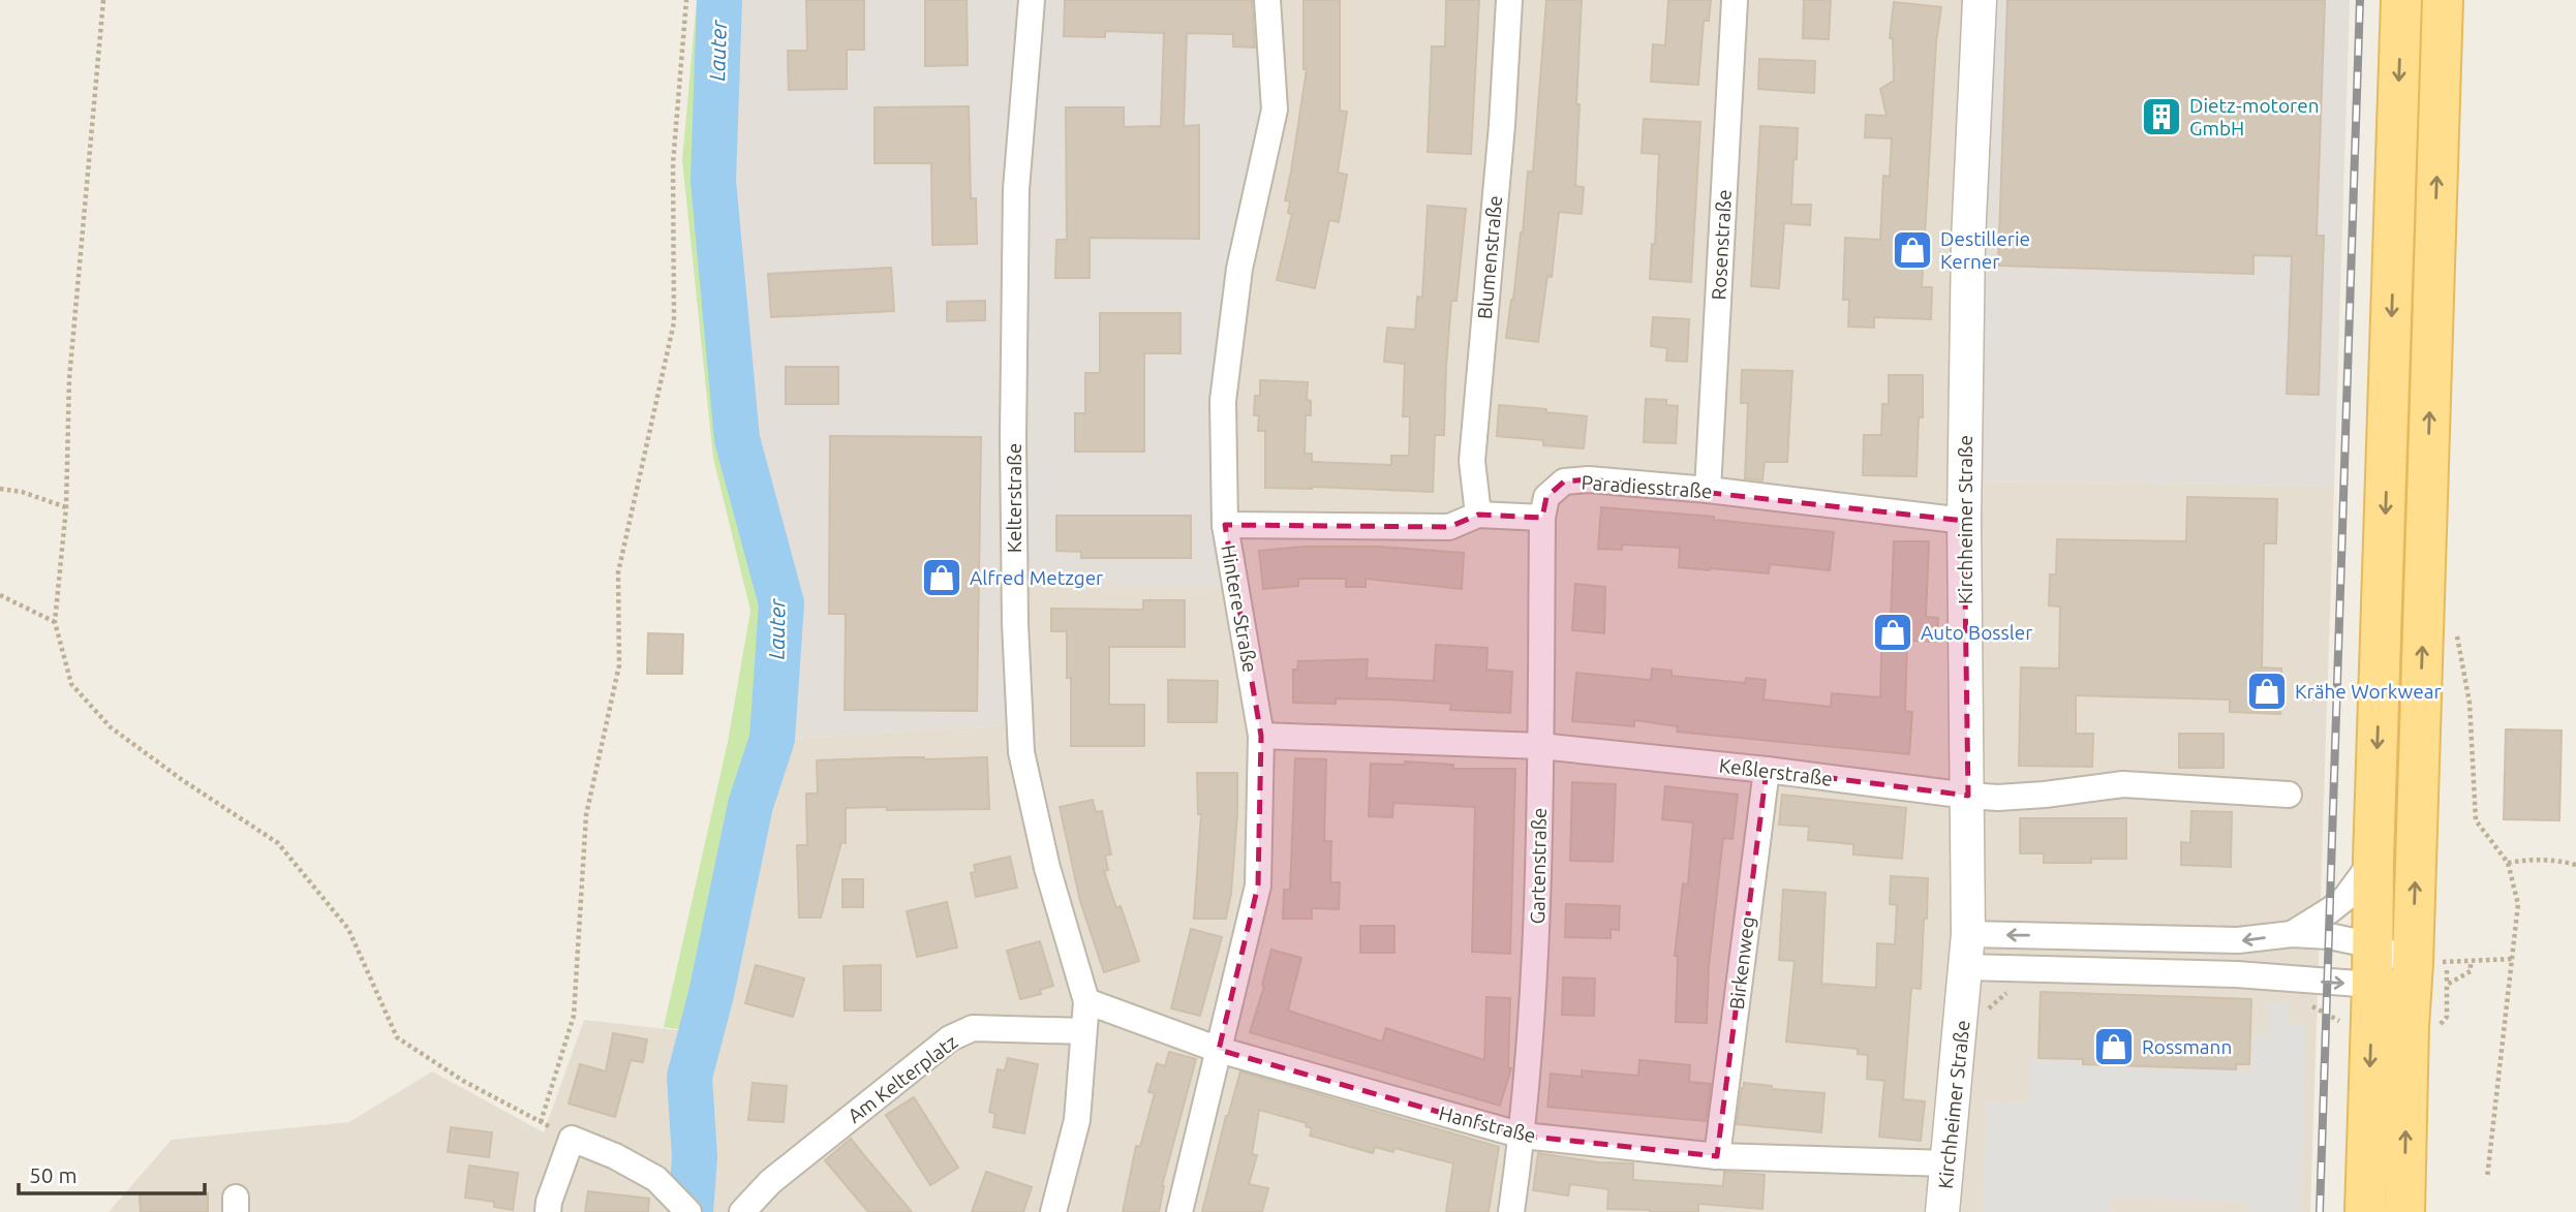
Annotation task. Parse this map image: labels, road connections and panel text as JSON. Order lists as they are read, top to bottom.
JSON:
{
  "streets": {
    "street": [
      "Rosenstraße",
      "Blumenstraße",
      "Paradiesstraße",
      "Kelterstraße",
      "Kirchheimer Straße",
      "Hintere Straße",
      "Keßlerstraße",
      "Gartenstraße",
      "Birkenweg",
      "Am Kelterplatz",
      "Hanfstraße"
    ]
  },
  "crossings": [
    ["Rosenstraße", "Paradiesstraße"],
    ["Paradiesstraße", "Kirchheimer Straße"],
    ["Paradiesstraße", "Gartenstraße"],
    ["Kelterstraße", "Am Kelterplatz"],
    ["Kelterstraße", "Hanfstraße"],
    ["Kirchheimer Straße", "Keßlerstraße"],
    ["Kirchheimer Straße", "Hanfstraße"],
    ["Hintere Straße", "Keßlerstraße"],
    ["Hintere Straße", "Hanfstraße"],
    ["Keßlerstraße", "Gartenstraße"],
    ["Keßlerstraße", "Birkenweg"],
    ["Gartenstraße", "Hanfstraße"],
    ["Birkenweg", "Hanfstraße"]
  ],
  "water": ["Lauter"],
  "places": {
    "building": ["Dietz‐motoren GmbH"],
    "shop": [
      "Destillerie Kerner",
      "Alfred Metzger",
      "Auto Bossler",
      "Krähe Workwear",
      "Rossmann"
    ]
  },
  "scale_bar": "50 m"
}
